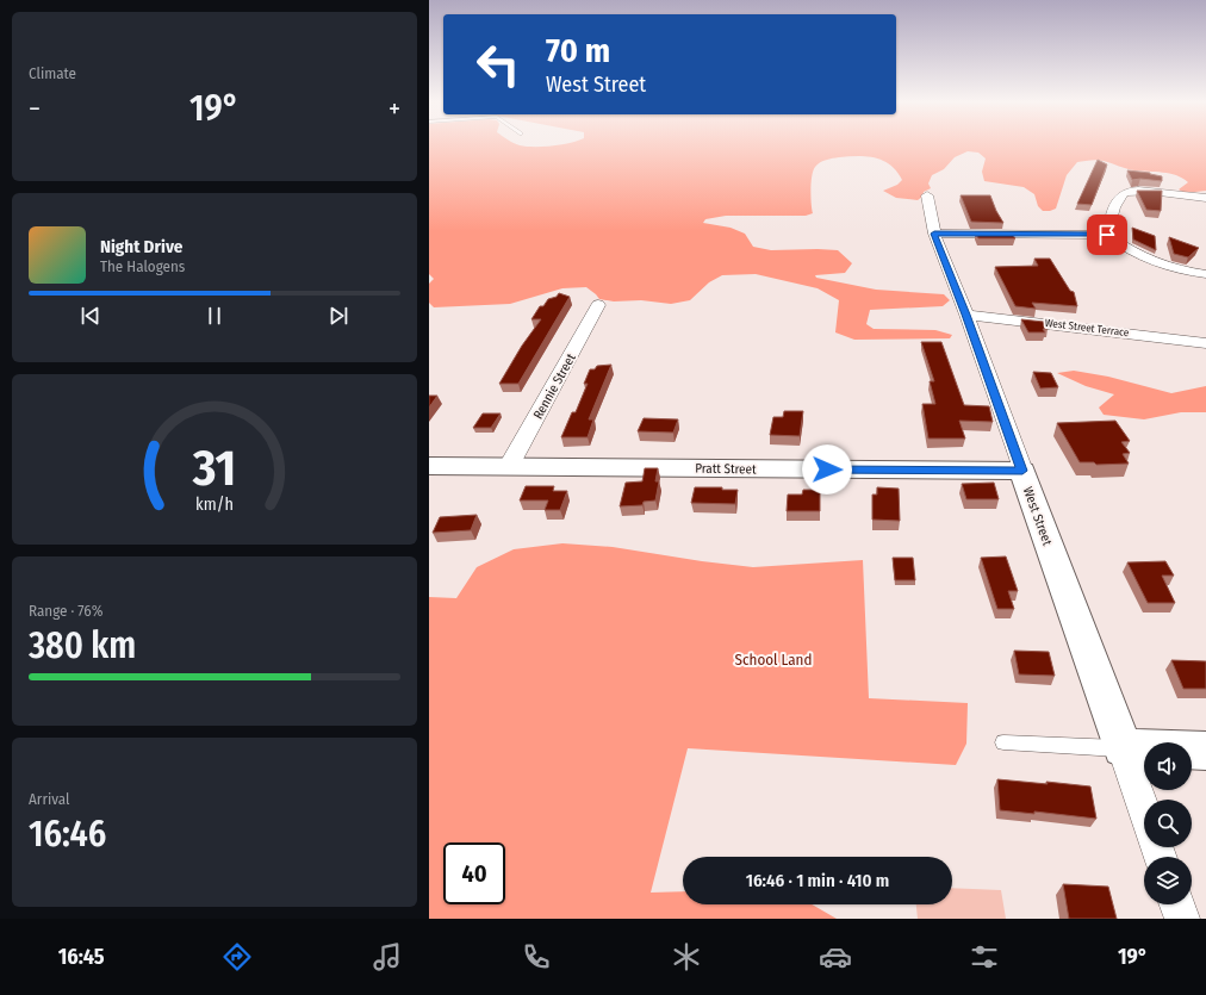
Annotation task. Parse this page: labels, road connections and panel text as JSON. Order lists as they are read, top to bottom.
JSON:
{
  "streets": {
    "street": [
      "West Street Terrace",
      "Rennie Street",
      "Pratt Street",
      "West Street"
    ]
  },
  "crossings": [
    ["West Street Terrace", "West Street"],
    ["Rennie Street", "Pratt Street"],
    ["Pratt Street", "West Street"]
  ],
  "parks": ["School Land"],
  "page": {
    "tile": [
      "Climate",
      ["Range · 76%", "380 km"],
      ["Arrival", "16:46"]
    ],
    "turn": ["70 m", "West Street"],
    "heat": ["−", "19°", "+"],
    "song": ["Night Drive", "The Halogens"],
    "limit": "40",
    "trip": "16:46 · 1 min · 410 m",
    "tabs": ["16:45", "19°"],
    "gauge": ["31", "km/h"]
  }
}
